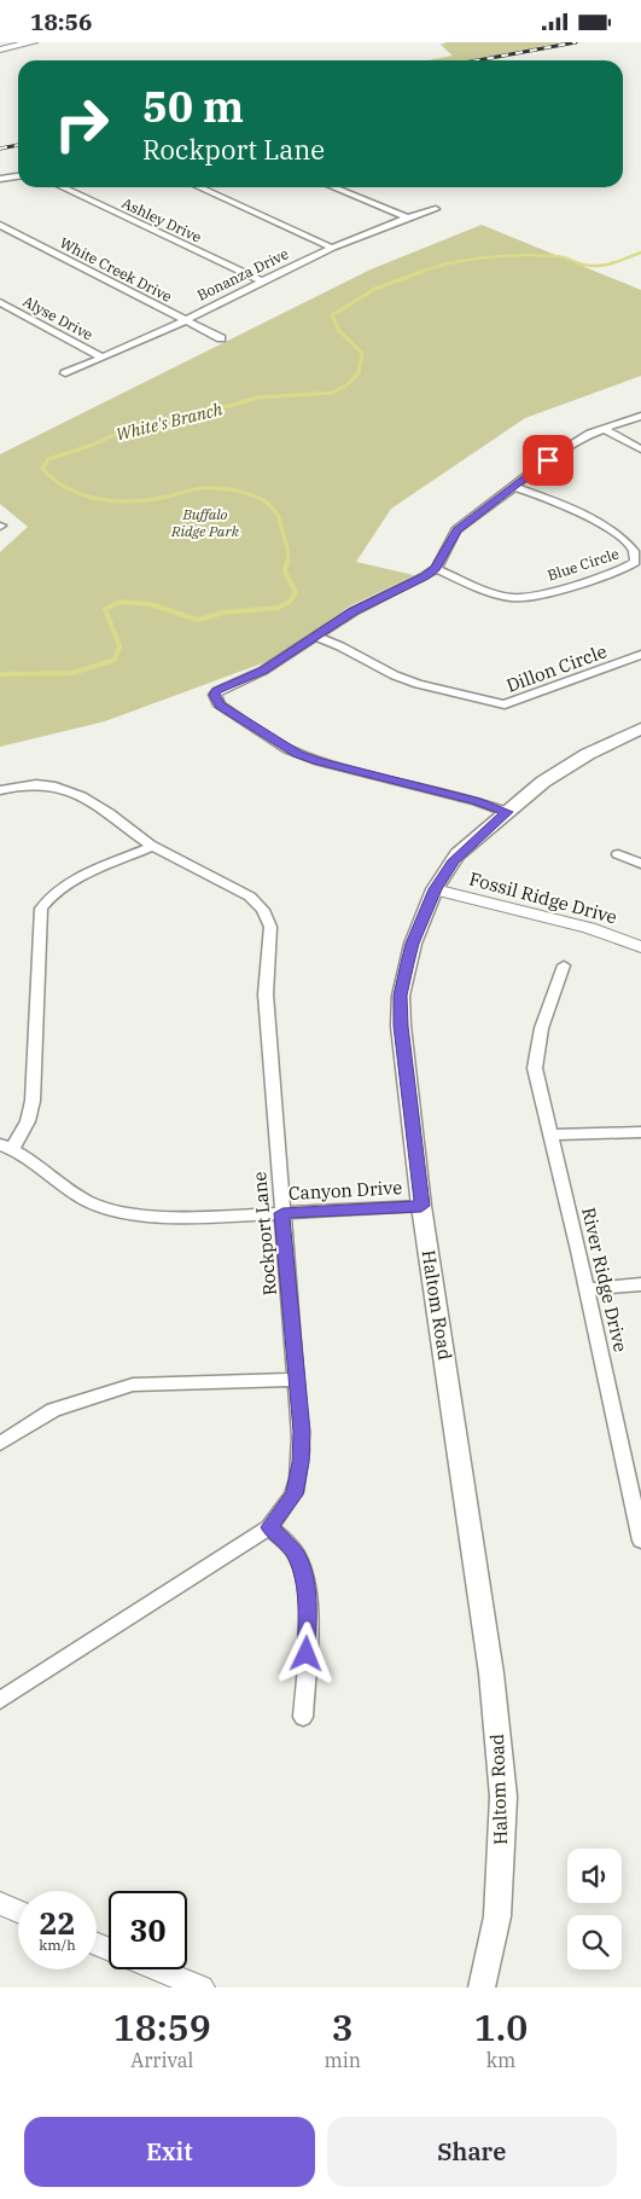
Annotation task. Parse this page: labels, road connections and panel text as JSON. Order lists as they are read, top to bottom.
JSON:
{
  "streets": {
    "main road": ["Haltom Road"],
    "street": [
      "Ashley Drive",
      "White Creek Drive",
      "Bonanza Drive",
      "Alyse Drive",
      "Blue Circle",
      "Dillon Circle",
      "Fossil Ridge Drive",
      "Canyon Drive",
      "Rockport Lane",
      "River Ridge Drive"
    ]
  },
  "crossings": [
    ["Ashley Drive", "Bonanza Drive"],
    ["White Creek Drive", "Bonanza Drive"],
    ["Bonanza Drive", "Alyse Drive"],
    ["Fossil Ridge Drive", "Haltom Road"],
    ["Canyon Drive", "Rockport Lane"],
    ["Canyon Drive", "Haltom Road"]
  ],
  "water": ["White's Branch"],
  "parks": ["Buffalo Ridge Park"],
  "page": {
    "status": "18:56",
    "turn": ["50 m", "Rockport Lane"],
    "speed": "22 km/h",
    "limit": "30",
    "eta": [
      "18:59",
      "Arrival",
      "3",
      "min",
      "1.0",
      "km"
    ],
    "buttons": ["Exit", "Share"]
  }
}
